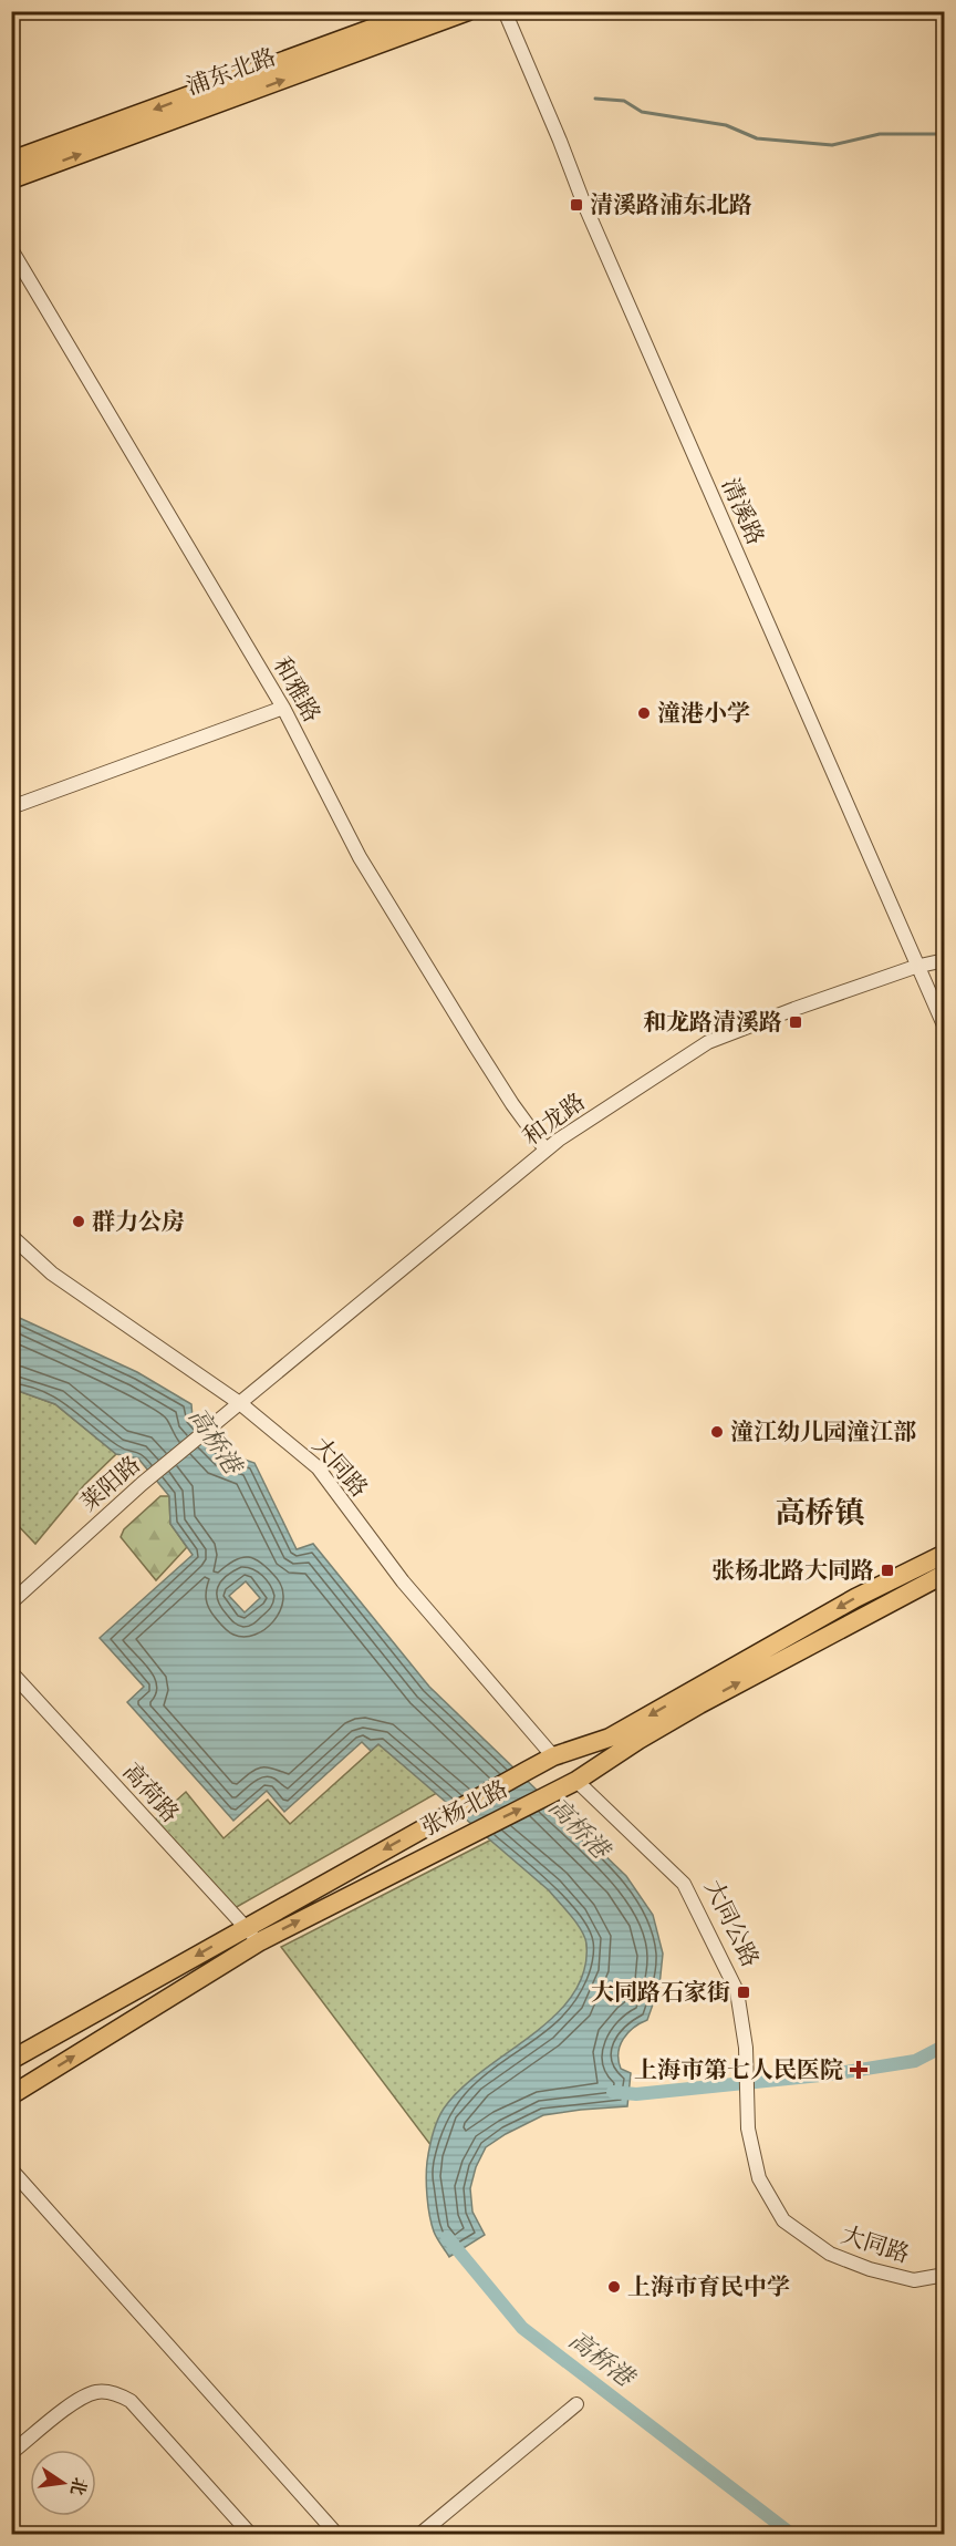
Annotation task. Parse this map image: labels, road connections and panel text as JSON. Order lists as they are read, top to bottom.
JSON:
{
  "streets": {
    "main road": ["浦东北路", "张杨北路", "大同公路"],
    "street": [
      "清溪路",
      "和雅路",
      "和龙路",
      "大同路",
      "莱阳路",
      "高荷路"
    ]
  },
  "crossings": [
    ["清溪路", "和龙路"],
    ["和雅路", "和龙路"],
    ["和龙路", "大同路"],
    ["和龙路", "莱阳路"],
    ["大同路", "莱阳路"],
    ["大同路", "张杨北路"],
    ["大同路", "大同公路"],
    ["高荷路", "张杨北路"],
    ["张杨北路", "大同公路"]
  ],
  "districts": ["高桥镇"],
  "water": ["高桥港"],
  "places": {
    "transit": [
      "清溪路浦东北路",
      "和龙路清溪路",
      "张杨北路大同路",
      "大同路石家街"
    ],
    "other": [
      "潼港小学",
      "群力公房",
      "潼江幼儿园潼江部",
      "上海市育民中学"
    ],
    "health": ["上海市第七人民医院"]
  },
  "north": "right"
}
